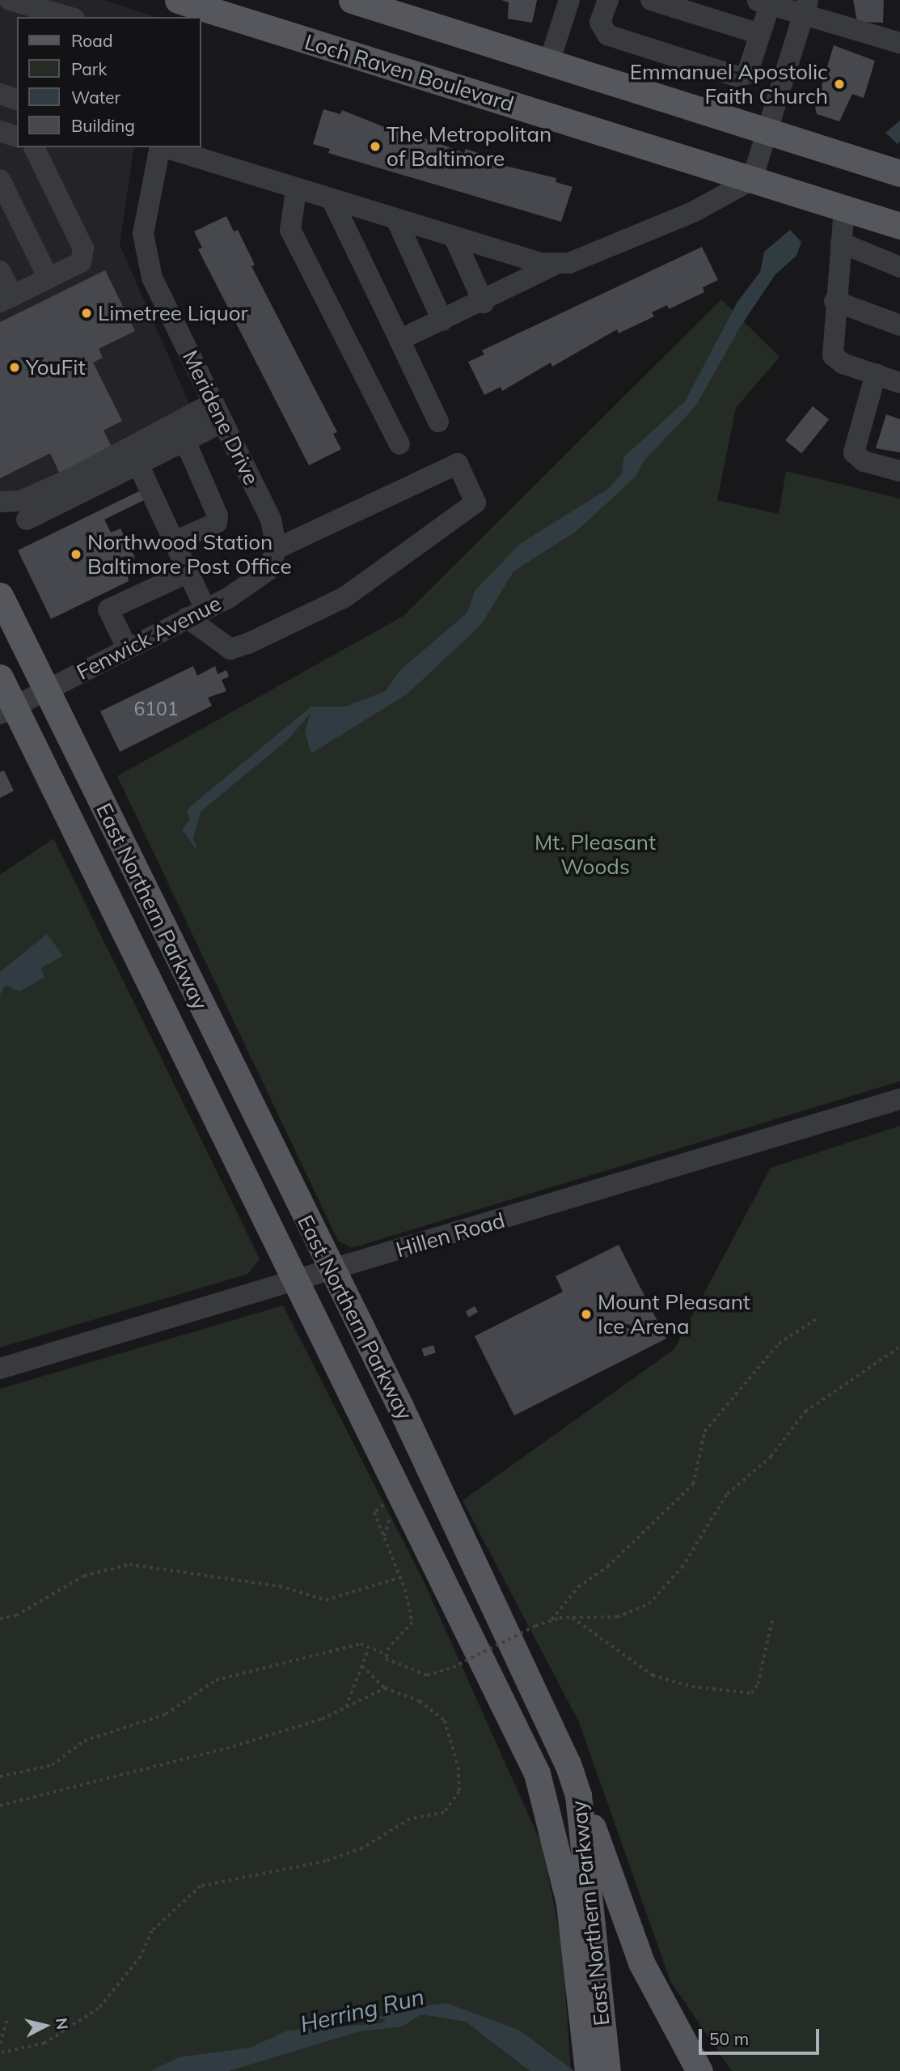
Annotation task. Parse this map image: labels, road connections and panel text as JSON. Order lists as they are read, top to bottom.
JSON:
{
  "streets": {
    "main road": ["Loch Raven Boulevard", "East Northern Parkway"],
    "street": ["Meridene Drive", "Fenwick Avenue", "Hillen Road"]
  },
  "crossings": [
    ["Meridene Drive", "Fenwick Avenue"],
    ["Fenwick Avenue", "East Northern Parkway"],
    ["East Northern Parkway", "Hillen Road"]
  ],
  "water": ["Herring Run"],
  "parks": ["Mt. Pleasant Woods"],
  "places": [
    "Emmanuel Apostolic Faith Church",
    "The Metropolitan of Baltimore",
    "Limetree Liquor",
    "YouFit",
    "Northwood Station Baltimore Post Office",
    "Mount Pleasant Ice Arena"
  ],
  "house_numbers": ["6101"],
  "legend": [
    "Road",
    "Park",
    "Water",
    "Building"
  ],
  "scale_bar": "50 m",
  "north": "right"
}
